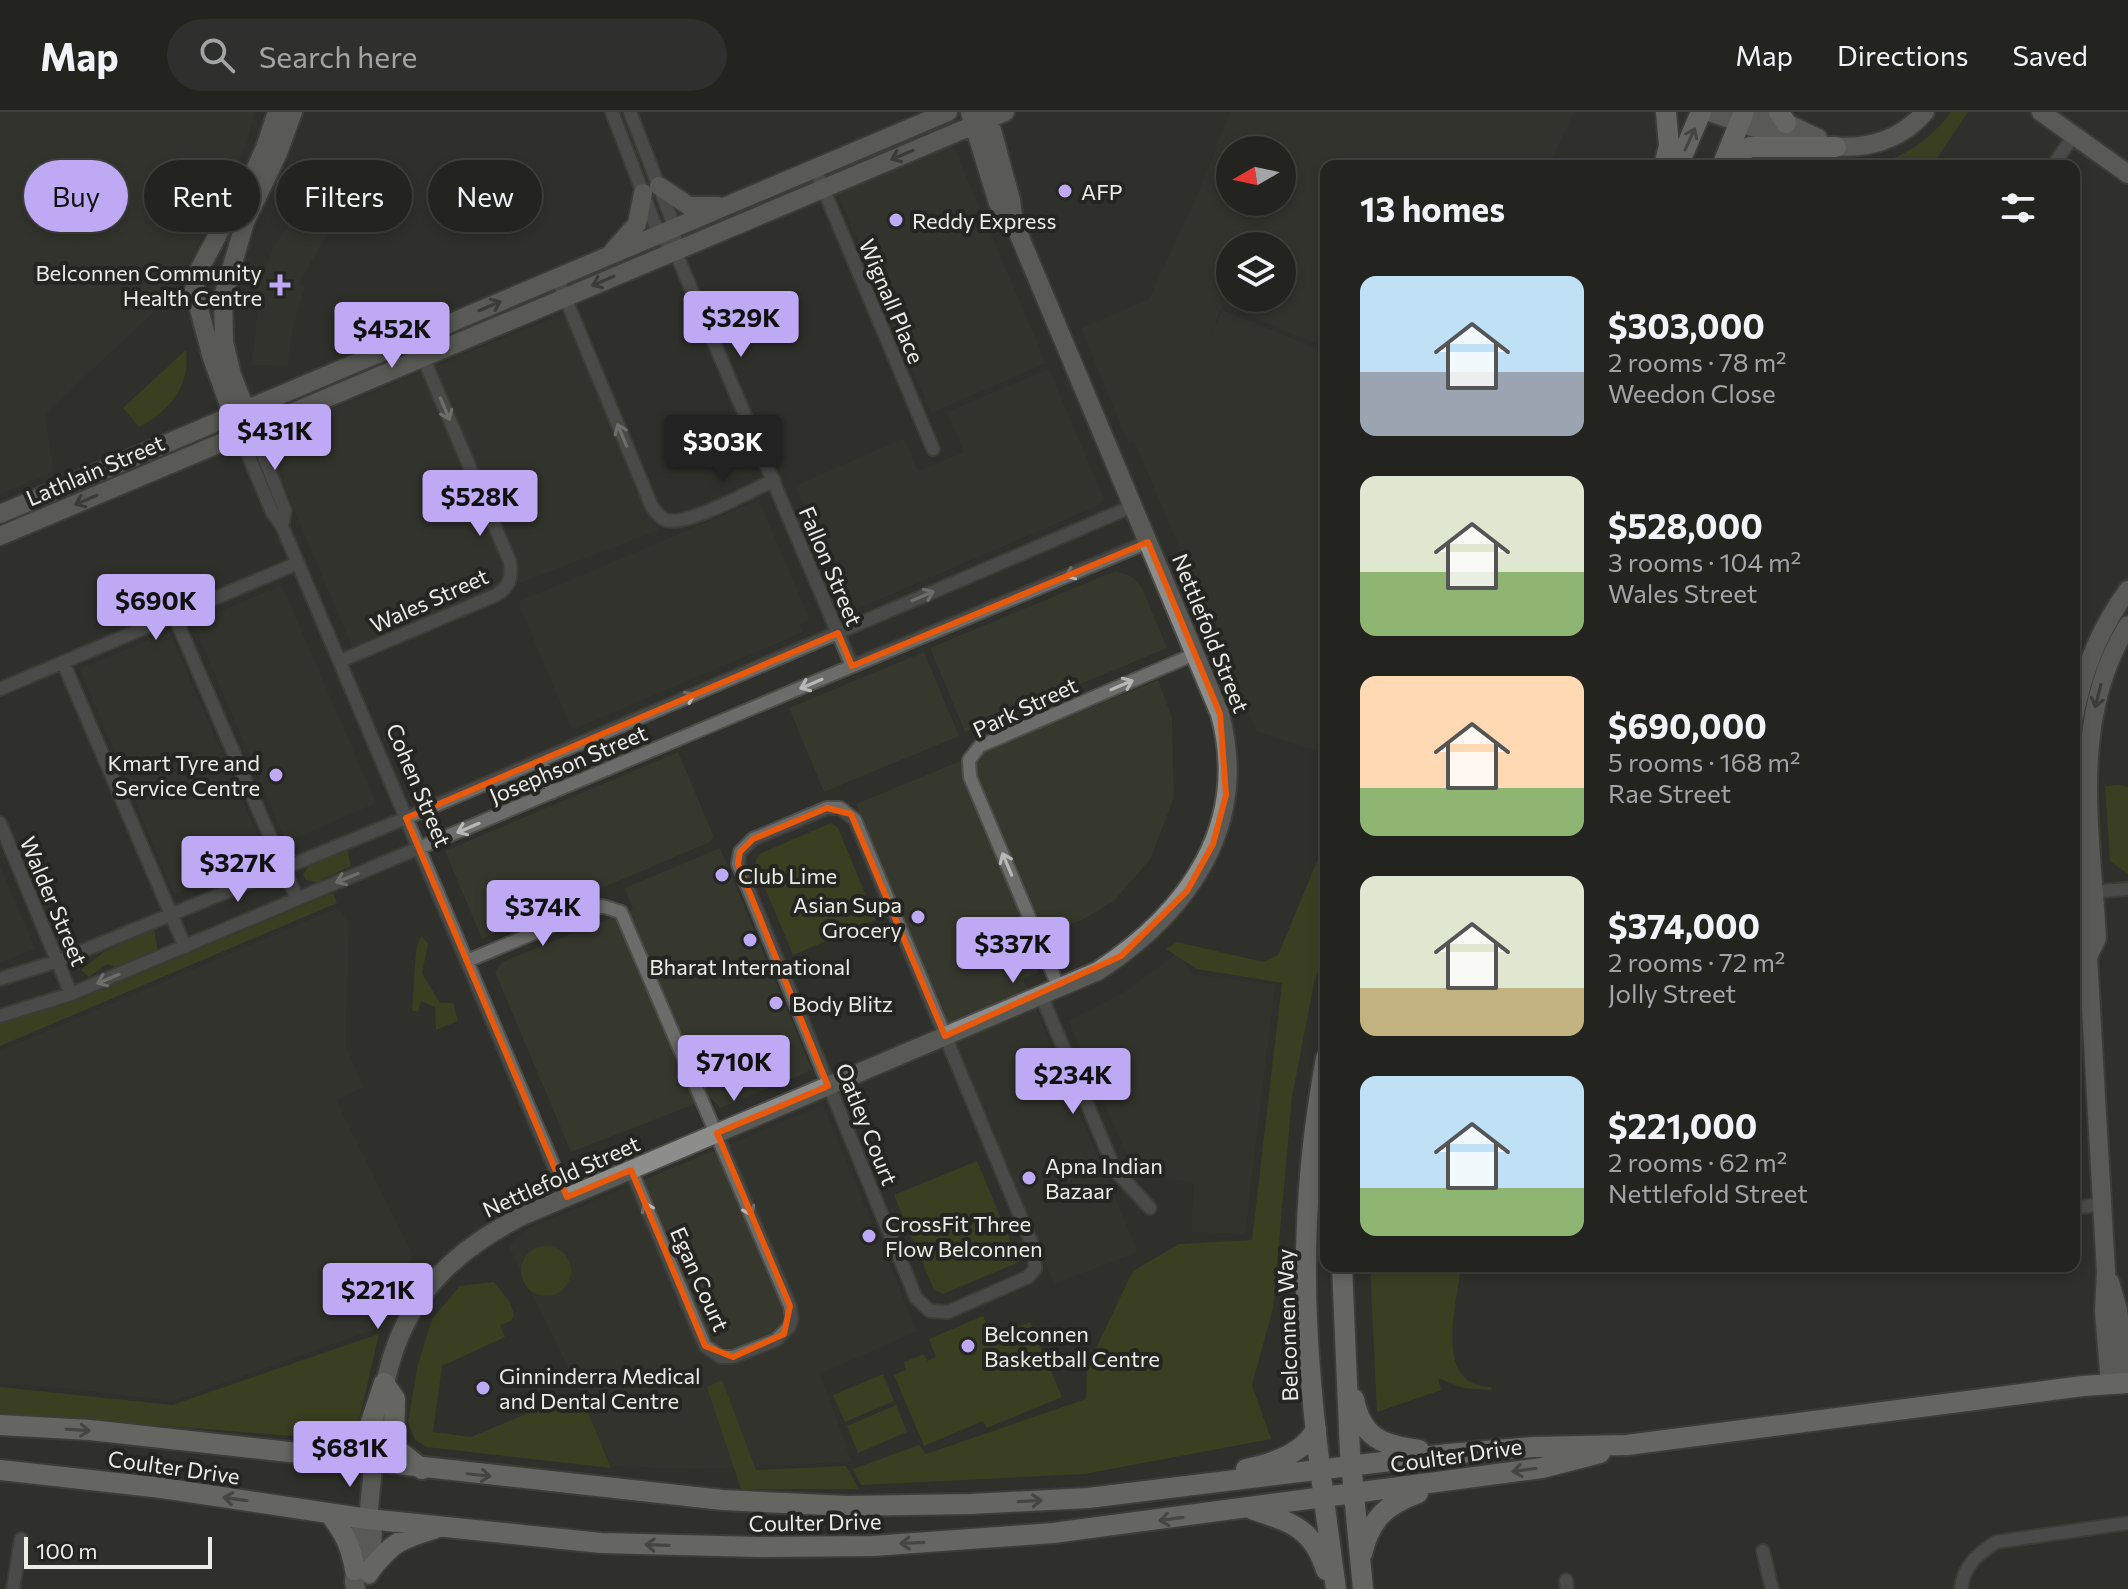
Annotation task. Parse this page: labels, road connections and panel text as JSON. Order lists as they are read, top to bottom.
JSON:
{
  "streets": {
    "main road": ["Belconnen Way", "Coulter Drive"],
    "street": [
      "Wignall Place",
      "Lathlain Street",
      "Fallon Street",
      "Wales Street",
      "Nettlefold Street",
      "Park Street",
      "Josephson Street",
      "Cohen Street",
      "Walder Street",
      "Oatley Court",
      "Egan Court"
    ]
  },
  "crossings": [
    ["Wignall Place", "Lathlain Street"],
    ["Lathlain Street", "Fallon Street"],
    ["Lathlain Street", "Wales Street"],
    ["Lathlain Street", "Nettlefold Street"],
    ["Lathlain Street", "Cohen Street"],
    ["Fallon Street", "Josephson Street"],
    ["Wales Street", "Cohen Street"],
    ["Nettlefold Street", "Park Street"],
    ["Nettlefold Street", "Josephson Street"],
    ["Nettlefold Street", "Cohen Street"],
    ["Nettlefold Street", "Oatley Court"],
    ["Nettlefold Street", "Egan Court"],
    ["Nettlefold Street", "Coulter Drive"],
    ["Josephson Street", "Cohen Street"],
    ["Josephson Street", "Walder Street"],
    ["Cohen Street", "Egan Court"],
    ["Belconnen Way", "Coulter Drive"]
  ],
  "places": {
    "other": [
      "AFP",
      "Reddy Express",
      "Kmart Tyre and Service Centre",
      "Club Lime",
      "Asian Supa Grocery",
      "Bharat International",
      "Body Blitz",
      "Apna Indian Bazaar",
      "CrossFit Three Flow Belconnen",
      "Belconnen Basketball Centre",
      "Ginninderra Medical and Dental Centre"
    ],
    "health": ["Belconnen Community Health Centre"]
  },
  "scale_bar": "100 m",
  "north": "left",
  "page": {
    "header": "Map",
    "search": "Search here",
    "nav": ["Map", "Directions", "Saved"],
    "chip": [
      "Buy",
      "Rent",
      "Filters",
      "New"
    ],
    "heading": "13 homes",
    "list": [
      {
        "name": "$303,000",
        "note": "2 rooms · 78 m² · Weedon Close"
      },
      {
        "name": "$528,000",
        "note": "3 rooms · 104 m² · Wales Street"
      },
      {
        "name": "$690,000",
        "note": "5 rooms · 168 m² · Rae Street"
      },
      {
        "name": "$374,000",
        "note": "2 rooms · 72 m² · Jolly Street"
      },
      {
        "name": "$221,000",
        "note": "2 rooms · 62 m² · Nettlefold Street"
      }
    ],
    "price": [
      "$329K",
      "$452K",
      "$431K",
      "$303K",
      "$528K",
      "$690K",
      "$327K",
      "$374K",
      "$337K",
      "$710K",
      "$234K",
      "$221K",
      "$681K"
    ],
    "scale": "100 m"
  }
}
